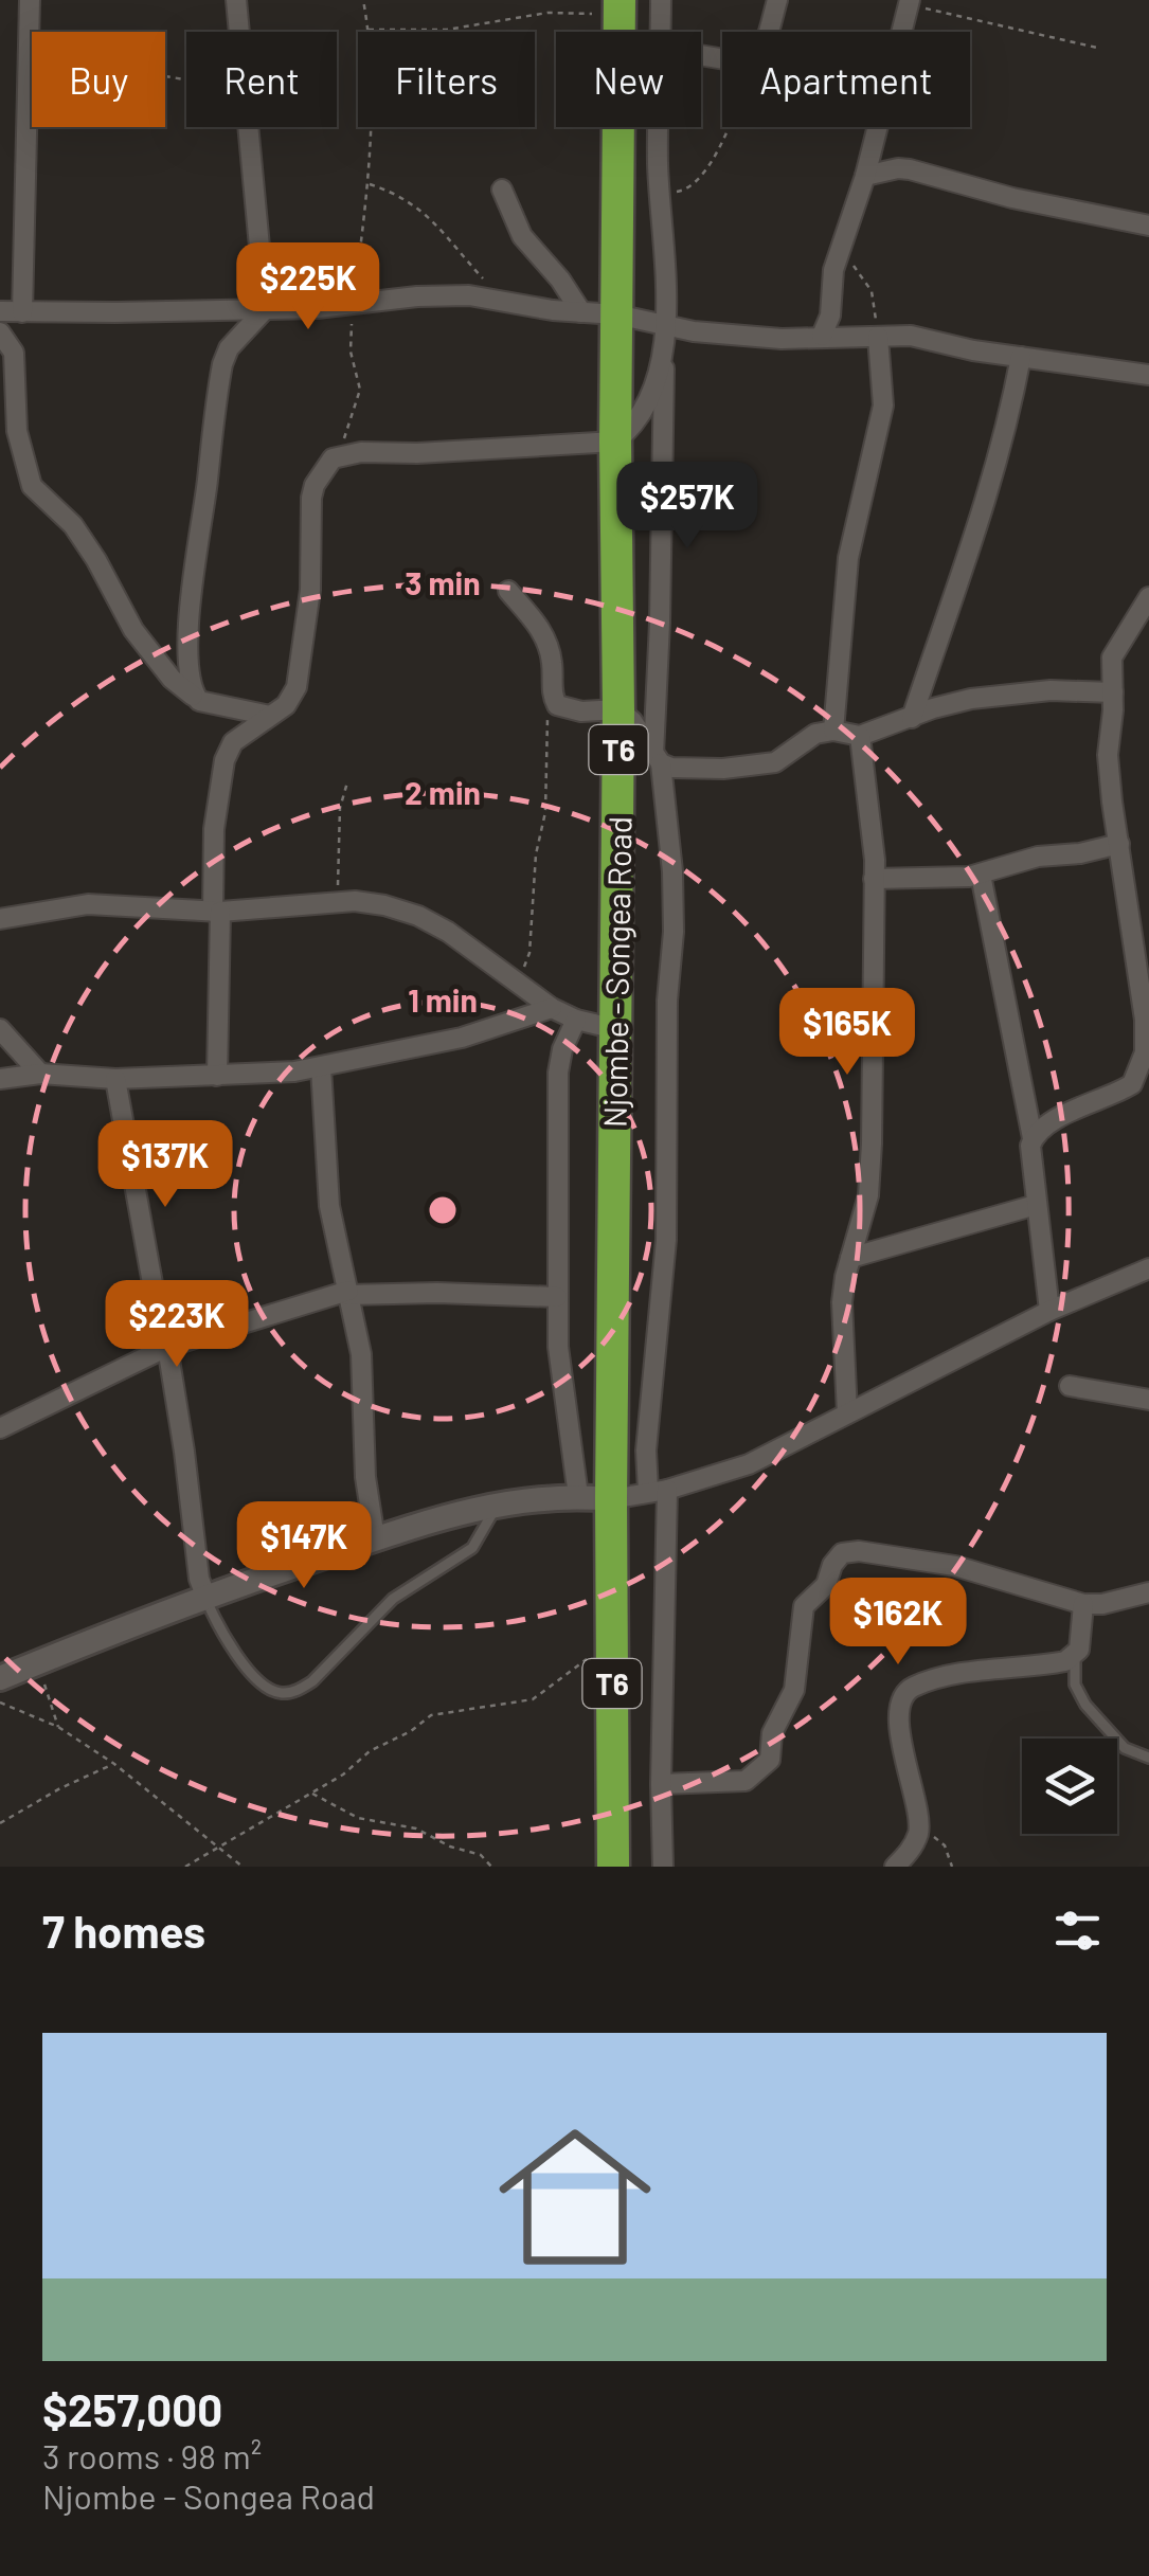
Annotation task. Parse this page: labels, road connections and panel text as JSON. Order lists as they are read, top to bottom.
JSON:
{
  "streets": {
    "highway": ["T6", "Njombe - Songea Road"]
  },
  "crossings": [
    ["T6", "Njombe - Songea Road"]
  ],
  "page": {
    "chip": [
      "Buy",
      "Rent",
      "Filters",
      "New",
      "Apartment"
    ],
    "price": [
      "$225K",
      "$257K",
      "$165K",
      "$137K",
      "$223K",
      "$147K",
      "$162K"
    ],
    "heading": "7 homes",
    "list": [
      {
        "name": "$257,000",
        "note": "3 rooms · 98 m² · Njombe - Songea Road"
      }
    ]
  },
  "rings": ["3 min", "2 min", "1 min"]
}
